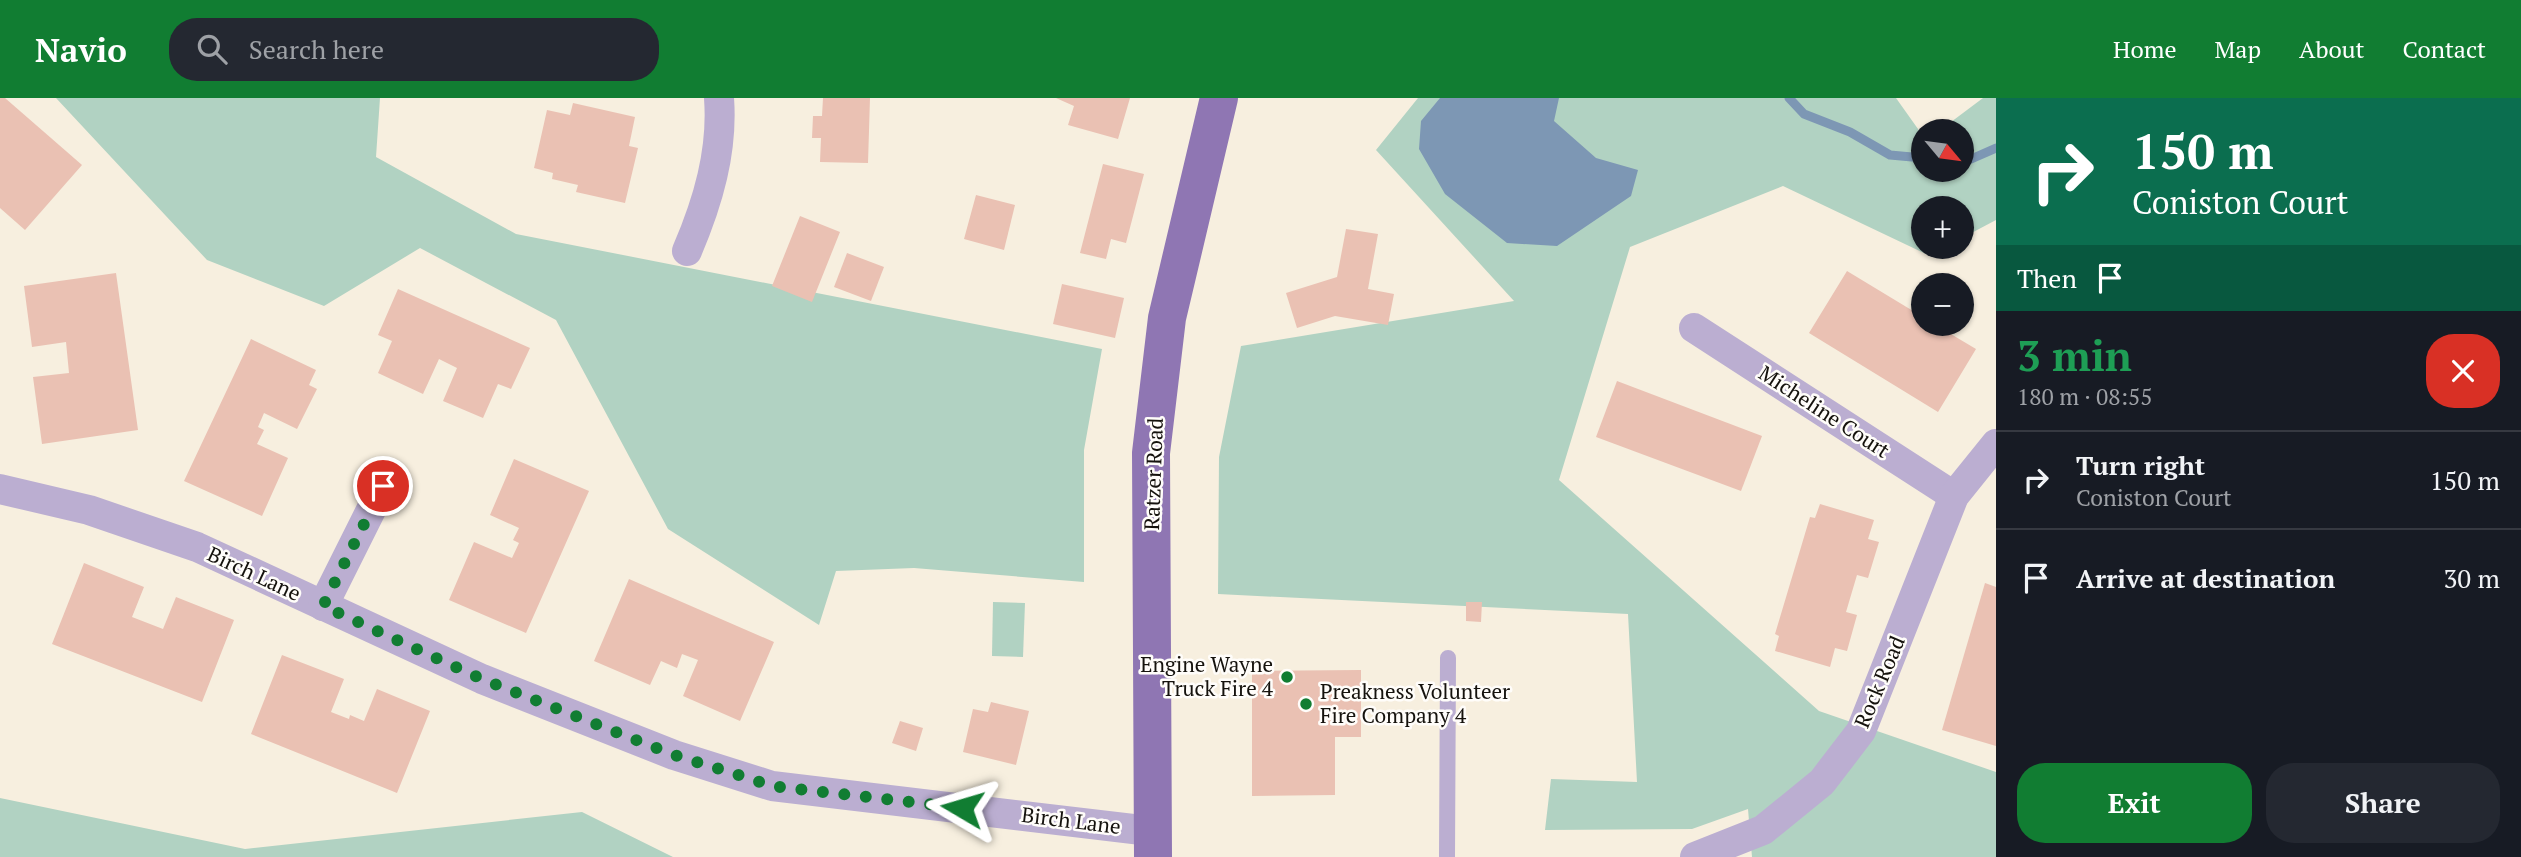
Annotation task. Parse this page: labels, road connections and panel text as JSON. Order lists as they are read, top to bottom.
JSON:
{
  "streets": {
    "main road": ["Ratzer Road"],
    "street": ["Micheline Court", "Birch Lane", "Rock Road"]
  },
  "crossings": [
    ["Micheline Court", "Rock Road"],
    ["Ratzer Road", "Birch Lane"]
  ],
  "places": ["Engine Wayne Truck Fire 4", "Preakness Volunteer Fire Company 4"],
  "north": "bottom right",
  "page": {
    "header": "Navio",
    "search": "Search here",
    "nav": [
      "Home",
      "Map",
      "About",
      "Contact"
    ],
    "turn": ["150 m", "Coniston Court"],
    "map_buttons": ["+", "−"],
    "then": "Then",
    "heading": ["3 min", "180 m · 08:55"],
    "list": [
      {
        "name": "Turn right",
        "note": "Coniston Court",
        "value": "150 m"
      },
      {
        "name": "Arrive at destination",
        "value": "30 m"
      }
    ],
    "buttons": ["Exit", "Share"]
  }
}
